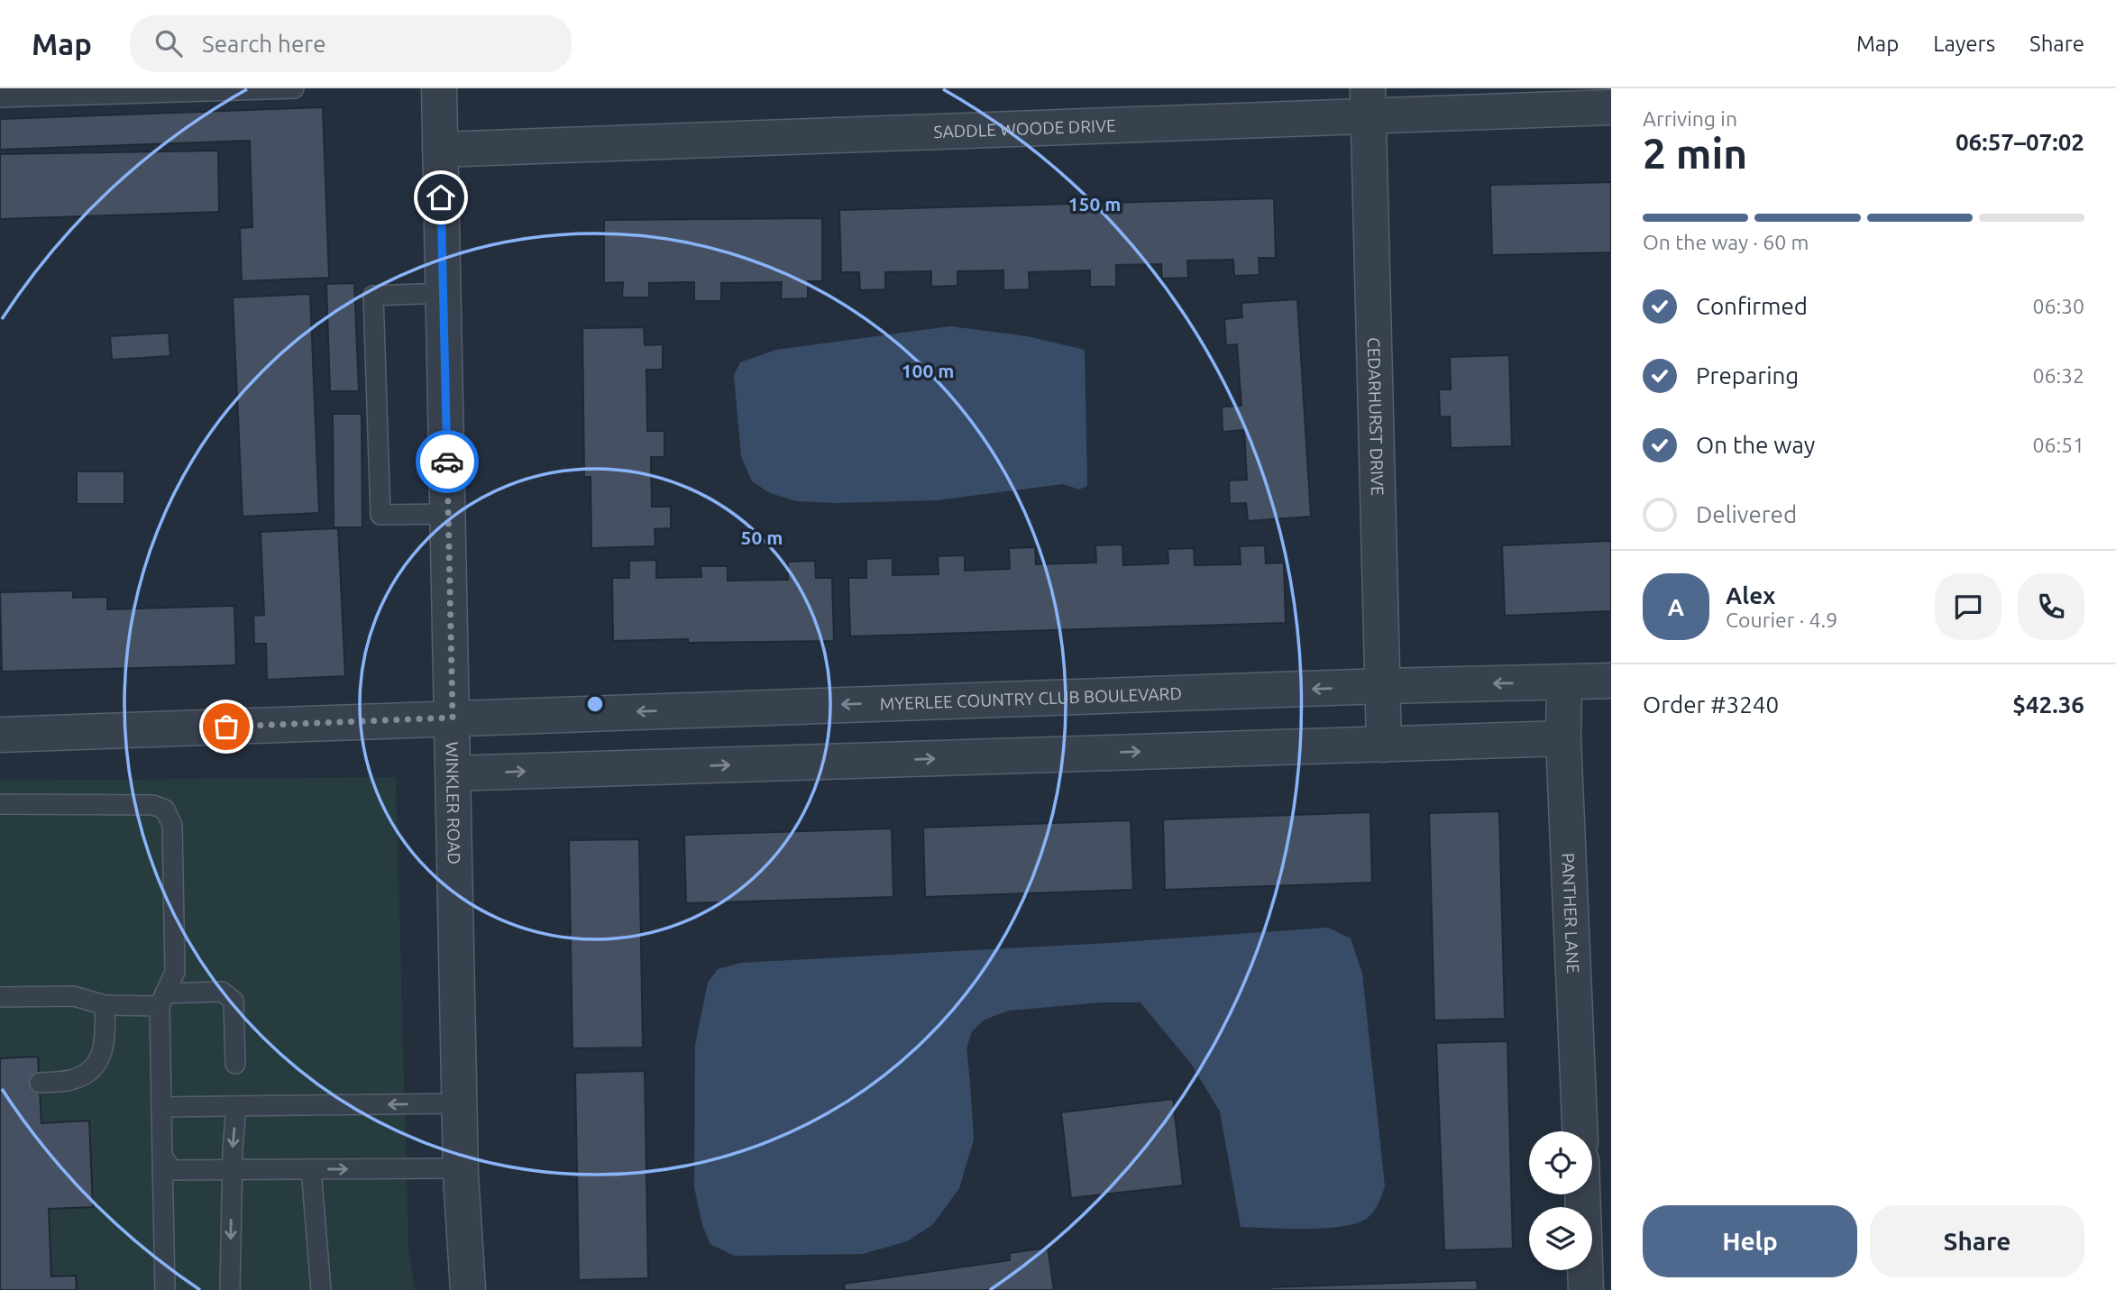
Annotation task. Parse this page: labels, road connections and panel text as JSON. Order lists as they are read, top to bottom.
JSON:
{
  "streets": {
    "street": [
      "SADDLE WOODE DRIVE",
      "CEDARHURST DRIVE",
      "MYERLEE COUNTRY CLUB BOULEVARD",
      "WINKLER ROAD",
      "PANTHER LANE"
    ]
  },
  "crossings": [
    ["SADDLE WOODE DRIVE", "CEDARHURST DRIVE"],
    ["SADDLE WOODE DRIVE", "WINKLER ROAD"],
    ["CEDARHURST DRIVE", "MYERLEE COUNTRY CLUB BOULEVARD"],
    ["MYERLEE COUNTRY CLUB BOULEVARD", "WINKLER ROAD"],
    ["MYERLEE COUNTRY CLUB BOULEVARD", "PANTHER LANE"]
  ],
  "page": {
    "header": "Map",
    "search": "Search here",
    "nav": ["Map", "Layers", "Share"],
    "heading": ["2 min", "Arriving in", "06:57–07:02"],
    "panel": [
      "Alex",
      "Courier · 4.9",
      "Order #3240",
      "$42.36"
    ],
    "bar": "On the way · 60 m",
    "list": [
      ["Confirmed", "06:30"],
      ["Preparing", "06:32"],
      ["On the way", "06:51"],
      "Delivered"
    ],
    "round": "A",
    "buttons": ["Help", "Share"]
  },
  "rings": ["150 m", "100 m", "50 m"]
}
